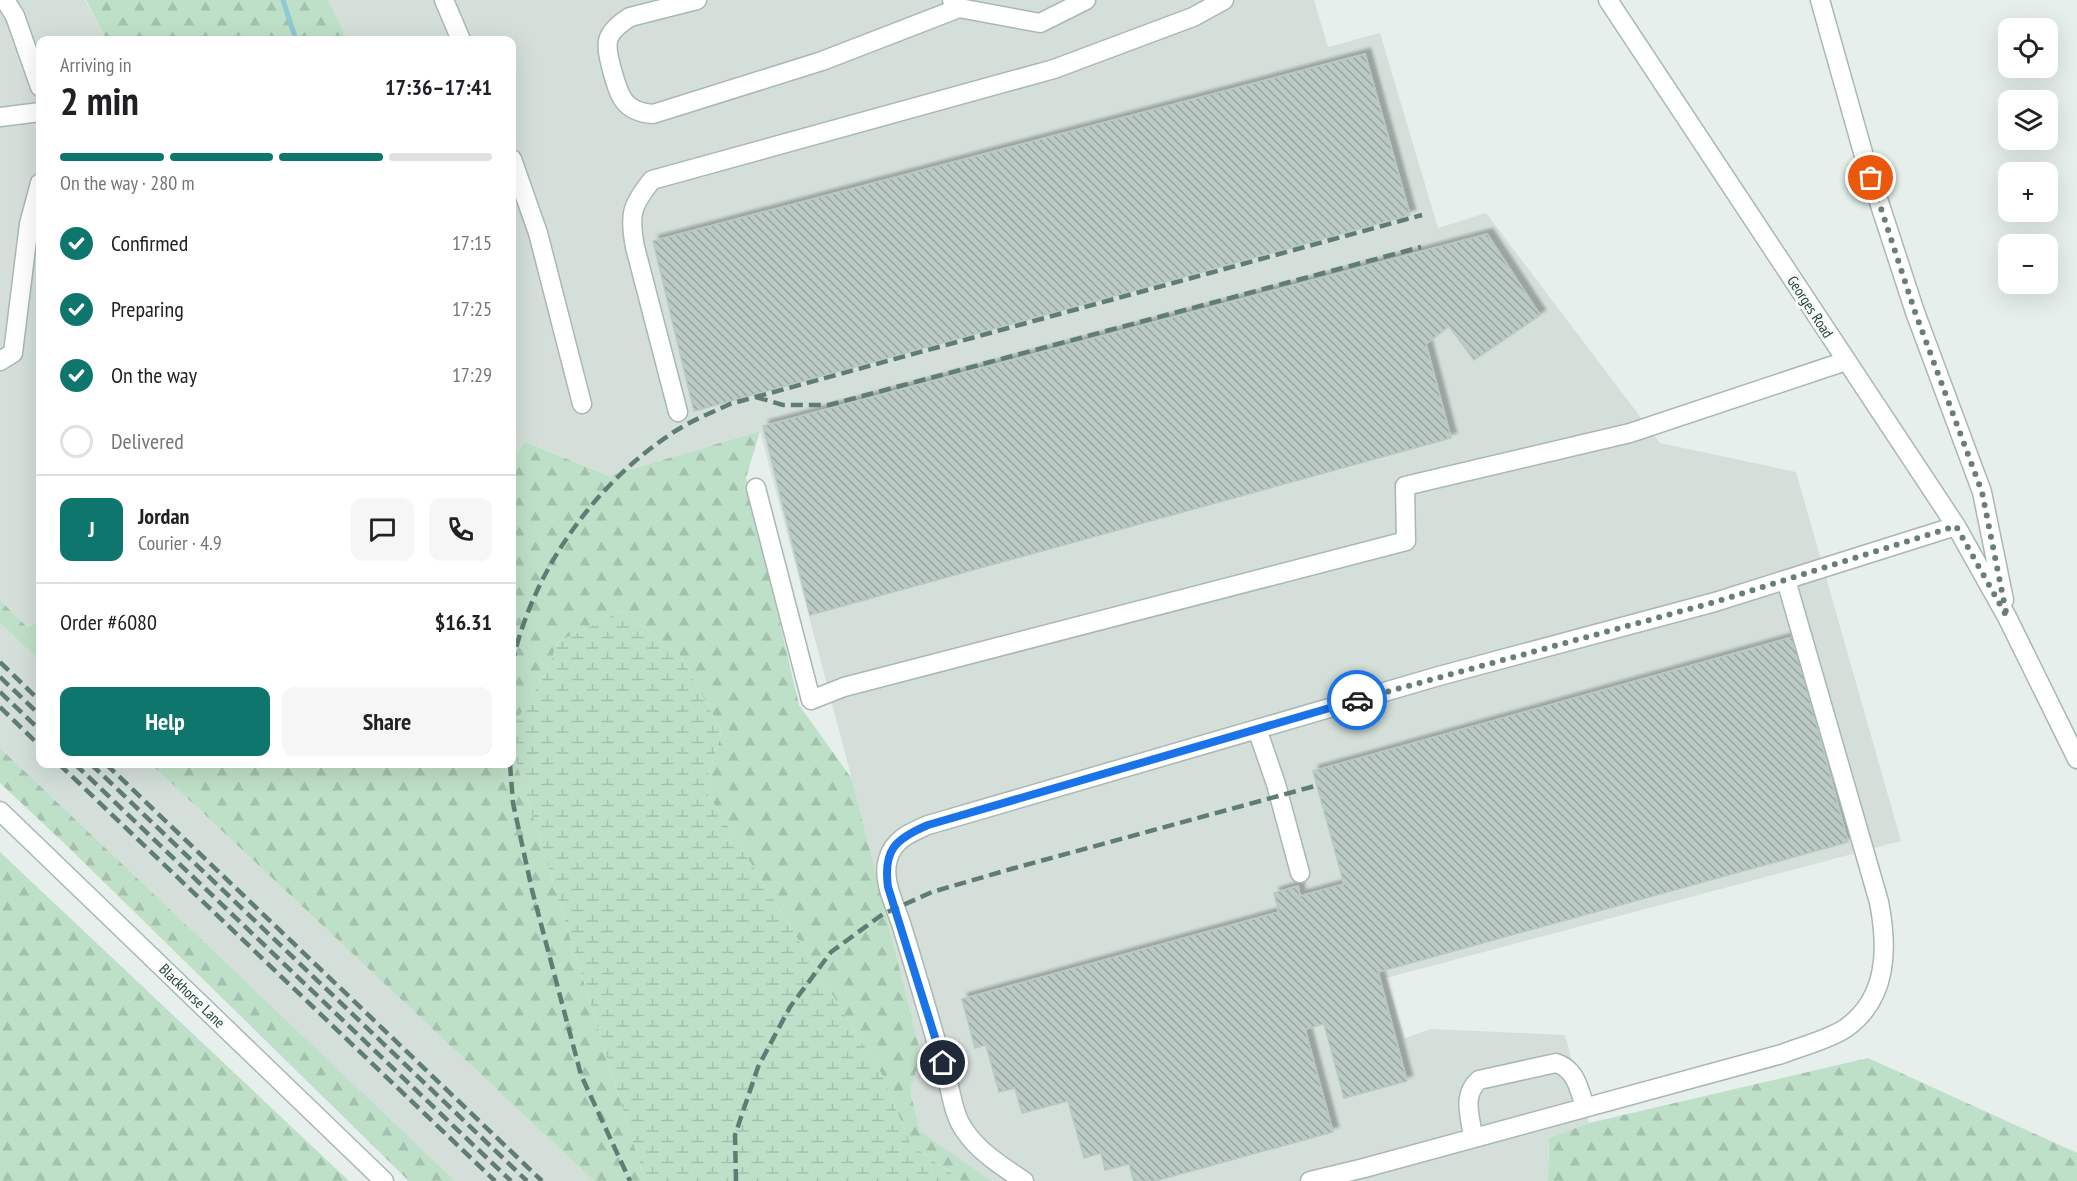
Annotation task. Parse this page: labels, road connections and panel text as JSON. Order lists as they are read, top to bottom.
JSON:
{
  "streets": {
    "street": ["Georges Road", "Blackhorse Lane"]
  },
  "page": {
    "map_buttons": ["+", "−"],
    "heading": ["2 min", "Arriving in", "17:36–17:41"],
    "panel": [
      "Jordan",
      "Courier · 4.9",
      "Order #6080",
      "$16.31"
    ],
    "bar": "On the way · 280 m",
    "list": [
      ["Confirmed", "17:15"],
      ["Preparing", "17:25"],
      ["On the way", "17:29"],
      "Delivered"
    ],
    "round": "J",
    "buttons": ["Help", "Share"]
  }
}
